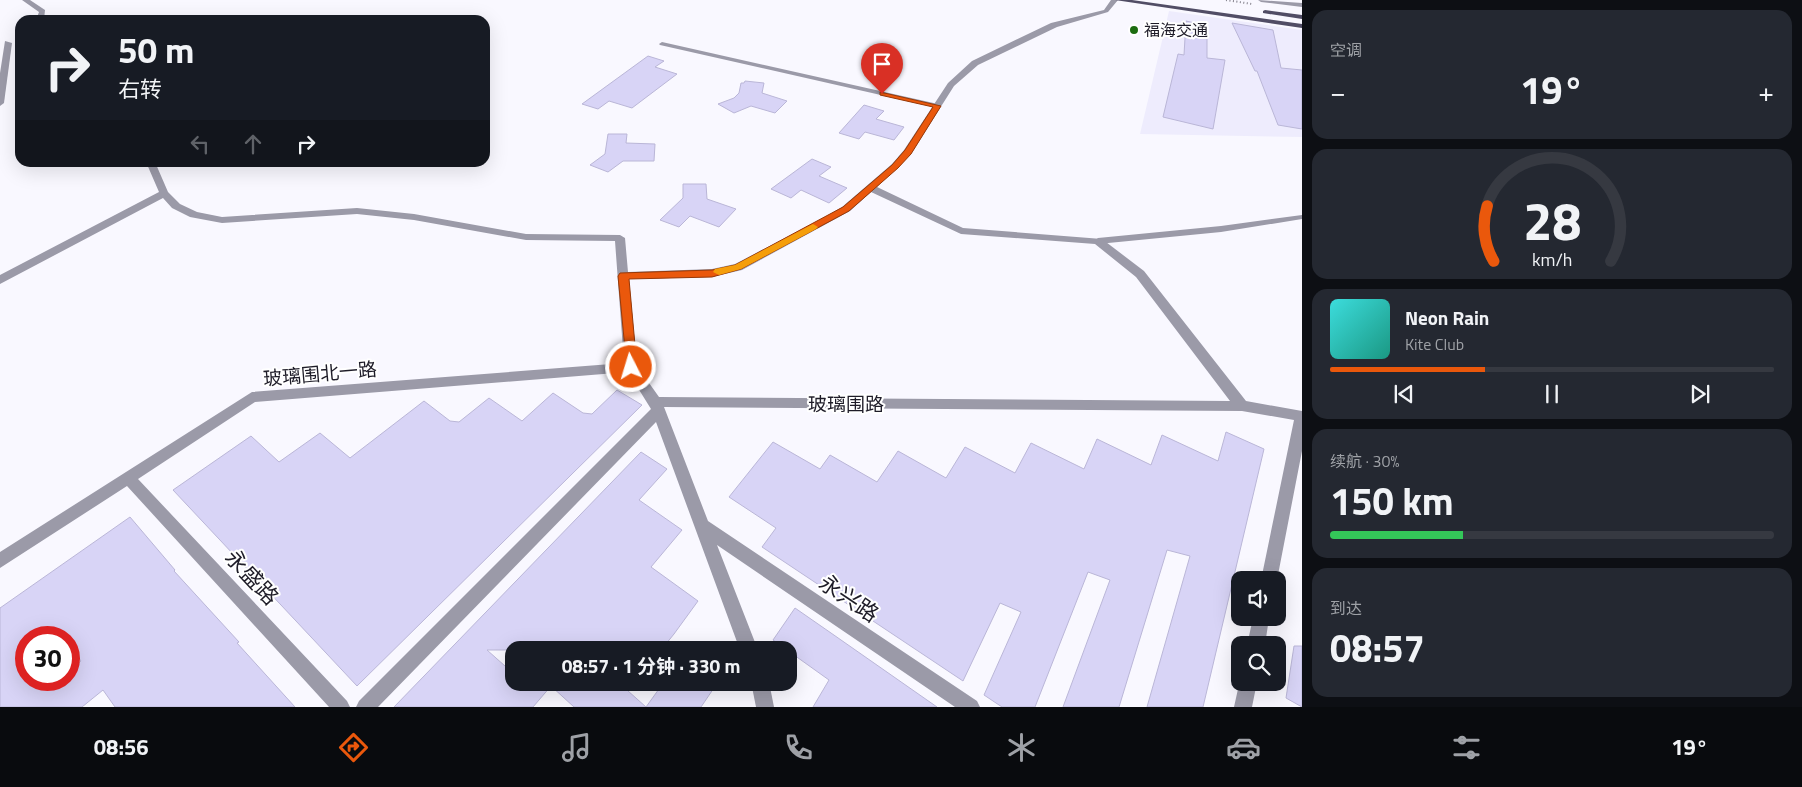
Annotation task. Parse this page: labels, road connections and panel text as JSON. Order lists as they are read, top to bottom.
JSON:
{
  "streets": {
    "street": [
      "玻璃围北一路",
      "玻璃围路",
      "永盛路",
      "永兴路"
    ]
  },
  "crossings": [
    ["玻璃围北一路", "永盛路"]
  ],
  "places": ["福海交通"],
  "page": {
    "tile": [
      "空调",
      ["续航 · 30%", "150 km"],
      ["到达", "08:57"]
    ],
    "turn": ["50 m", "右转"],
    "heat": ["−", "19°", "+"],
    "song": ["Neon Rain", "Kite Club"],
    "limit": "30",
    "trip": "08:57 · 1 分钟 · 330 m",
    "tabs": ["08:56", "19°"],
    "gauge": ["28", "km/h"]
  }
}
